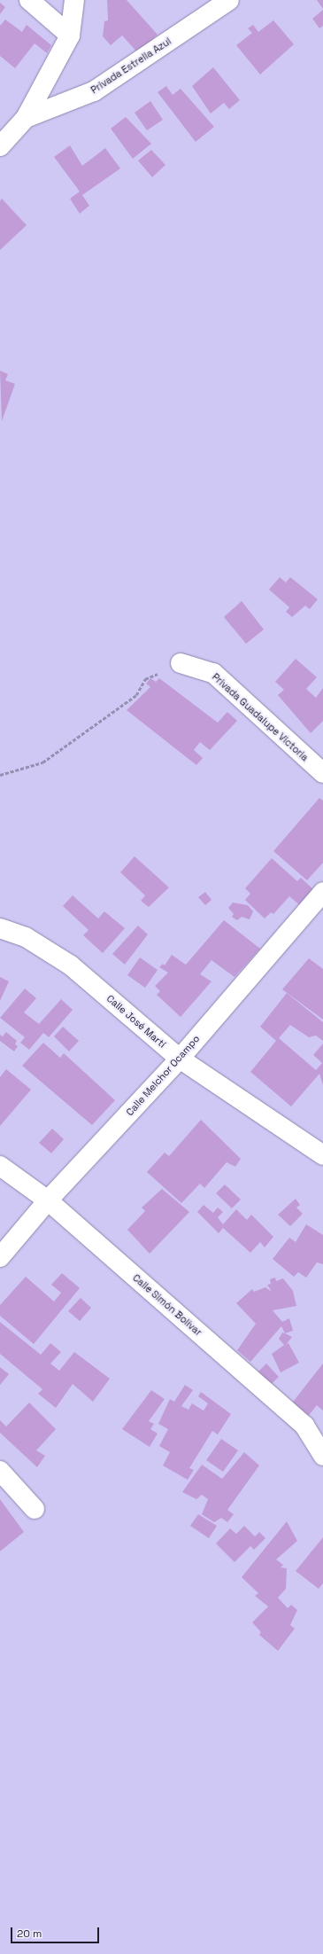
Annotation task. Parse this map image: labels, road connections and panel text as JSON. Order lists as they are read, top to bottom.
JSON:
{
  "streets": {
    "street": [
      "Privada Estrella Azul",
      "Privada Guadalupe Victoria",
      "Calle José Martí",
      "Calle Melchor Ocampo",
      "Calle Simón Bolívar"
    ]
  },
  "crossings": [
    ["Calle José Martí", "Calle Melchor Ocampo"],
    ["Calle Melchor Ocampo", "Calle Simón Bolívar"]
  ],
  "scale_bar": "20 m"
}
